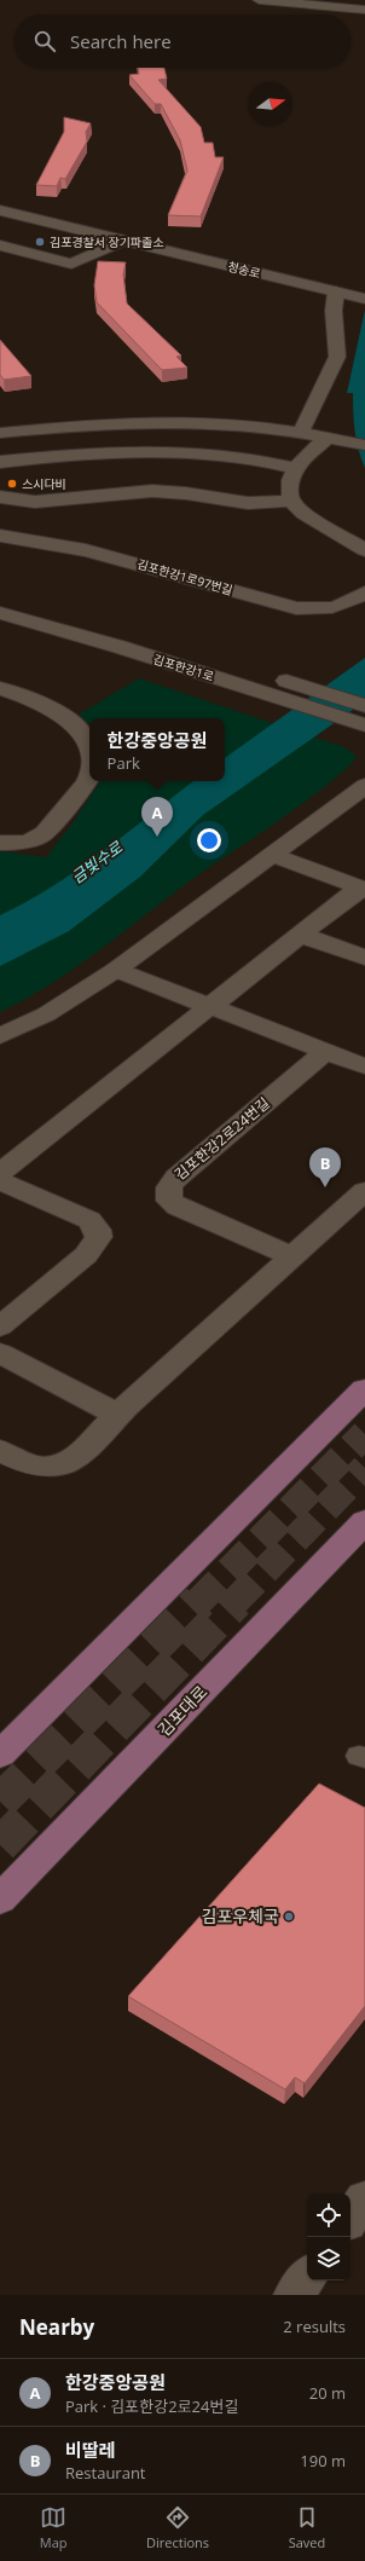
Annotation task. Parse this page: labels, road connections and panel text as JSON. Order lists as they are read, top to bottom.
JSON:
{
  "streets": {
    "main road": ["김포대로"],
    "street": [
      "청송로",
      "김포한강1로97번길",
      "김포한강1로",
      "김포한강2로24번길"
    ]
  },
  "water": ["금빛수로"],
  "places": ["김포경찰서 장기파출소", "스시다비", "김포우체국"],
  "north": "right",
  "page": {
    "search": "Search here",
    "popup": ["한강중앙공원", "Park"],
    "pins": ["A", "B"],
    "heading": ["Nearby", "2 results"],
    "list": [
      {
        "mark": "A",
        "name": "한강중앙공원",
        "note": "Park · 김포한강2로24번길",
        "value": "20 m"
      },
      {
        "mark": "B",
        "name": "비딸레",
        "note": "Restaurant",
        "value": "190 m"
      }
    ],
    "nav": ["Map", "Directions", "Saved"]
  }
}
